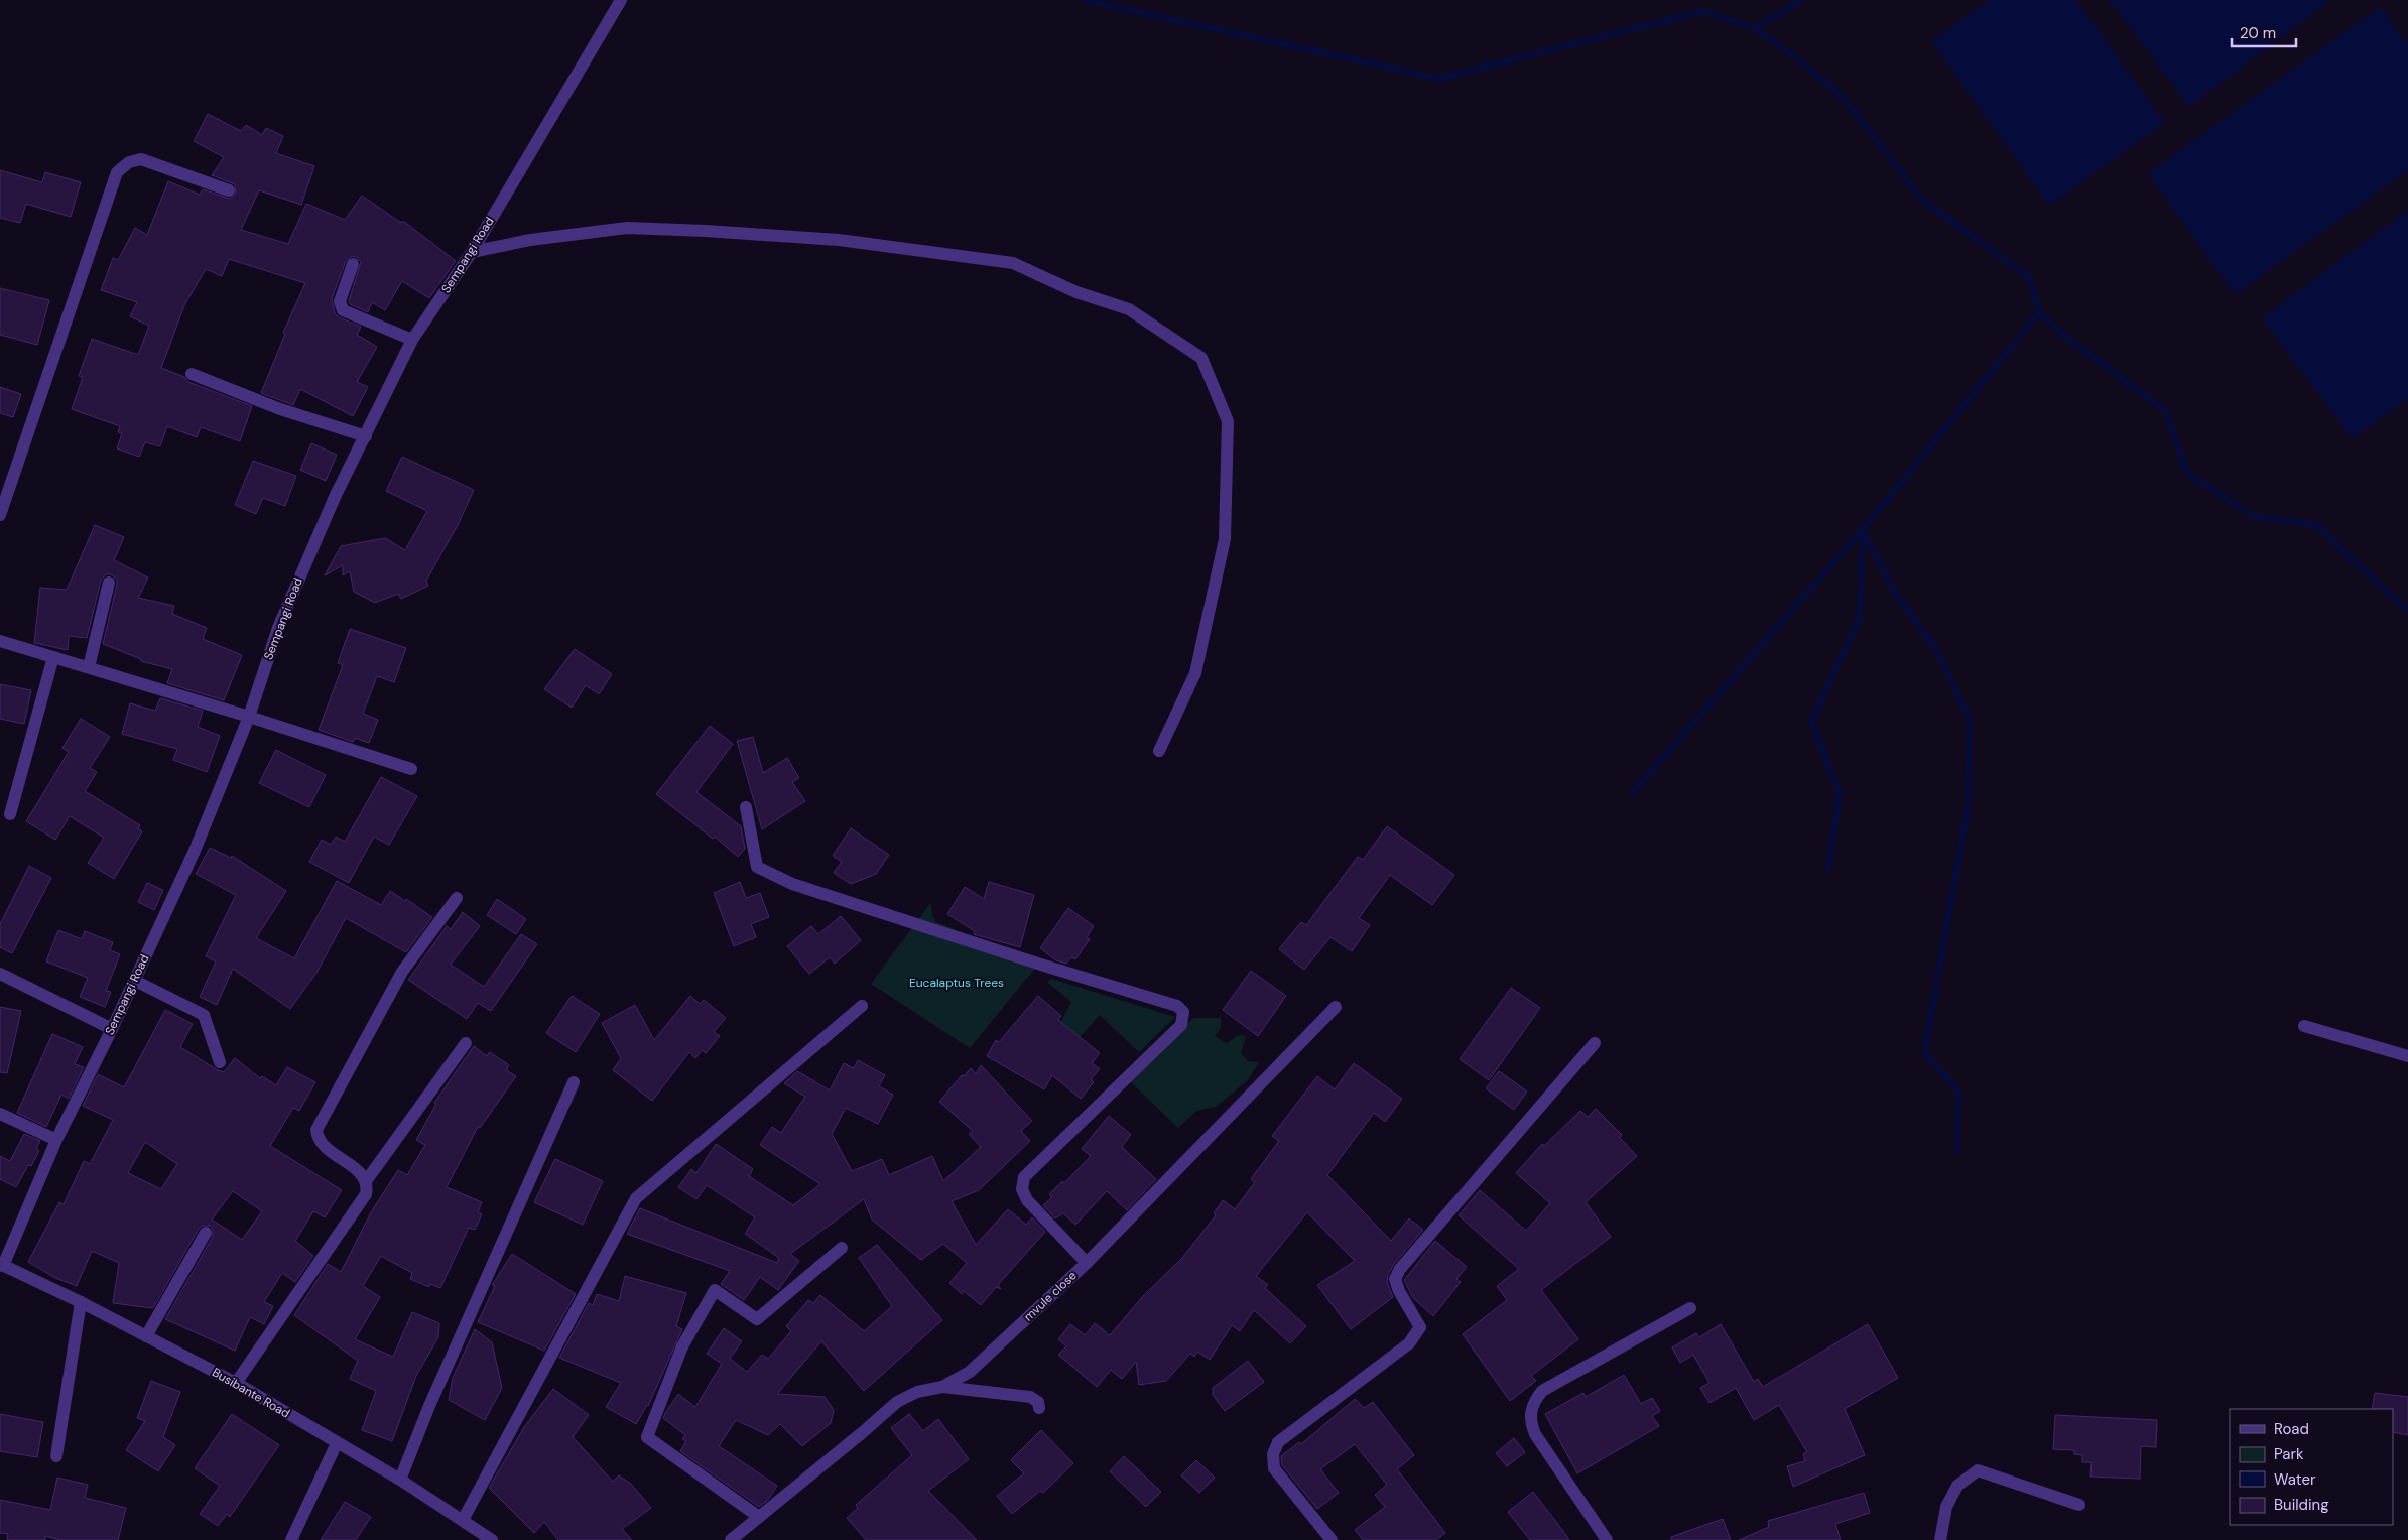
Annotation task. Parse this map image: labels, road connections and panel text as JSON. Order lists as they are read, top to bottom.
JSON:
{
  "streets": {
    "street": ["Sempangi Road", "mvule close", "Busibante Road"]
  },
  "crossings": [
    ["Sempangi Road", "Busibante Road"]
  ],
  "parks": ["Eucalaptus Trees"],
  "legend": [
    "Road",
    "Park",
    "Water",
    "Building"
  ],
  "scale_bar": "20 m"
}
